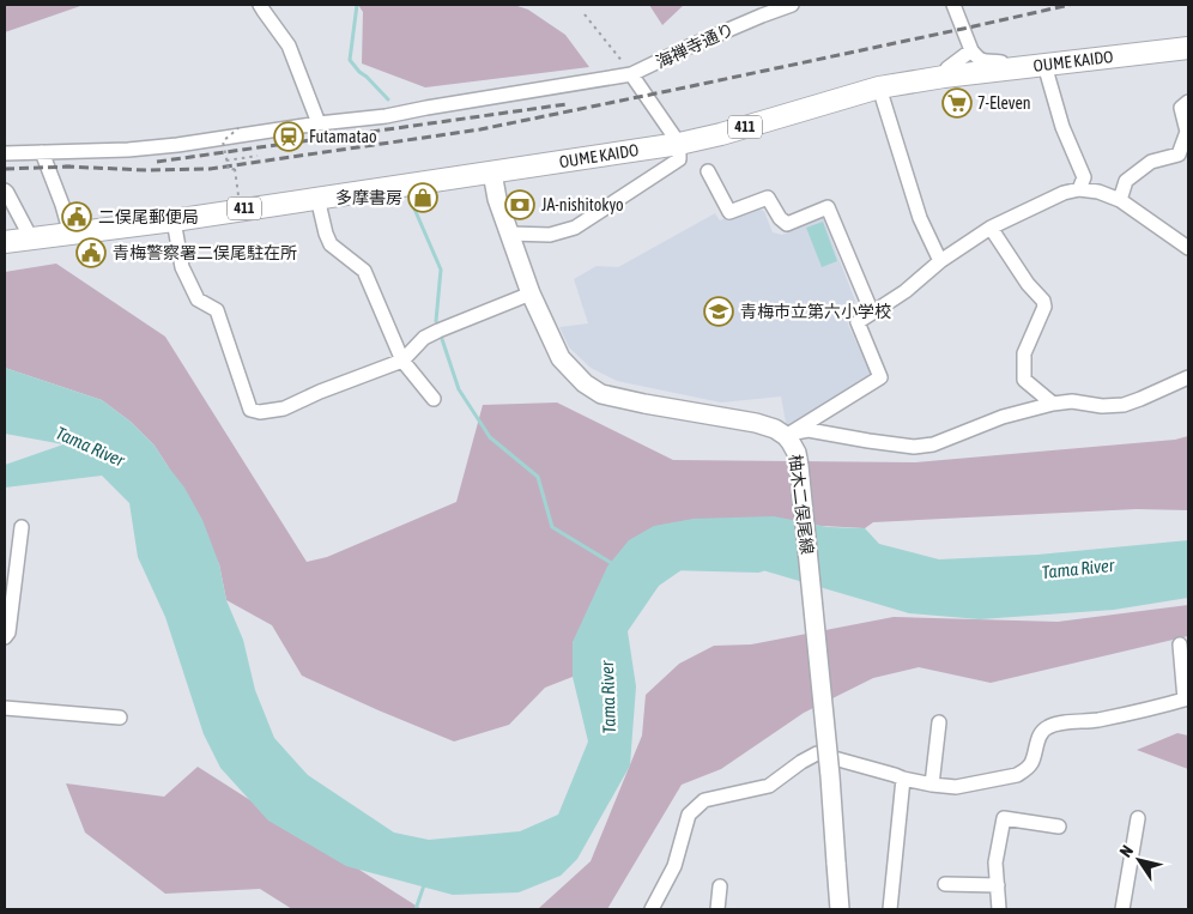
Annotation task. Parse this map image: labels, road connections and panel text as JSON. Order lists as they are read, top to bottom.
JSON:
{
  "streets": {
    "highway": ["OUME KAIDO", "411"],
    "main road": ["柚木二俣尾線"],
    "street": ["海禅寺通り"]
  },
  "crossings": [
    ["OUME KAIDO", "柚木二俣尾線"]
  ],
  "water": ["Tama River"],
  "places": {
    "supermarket": ["7-Eleven"],
    "station": ["Futamatao"],
    "shop": ["多摩書房"],
    "bank": ["JA-nishitokyo"],
    "public building": ["二俣尾郵便局", "青梅警察署二俣尾駐在所"],
    "school or university": ["青梅市立第六小学校"]
  },
  "north": "top left"
}
